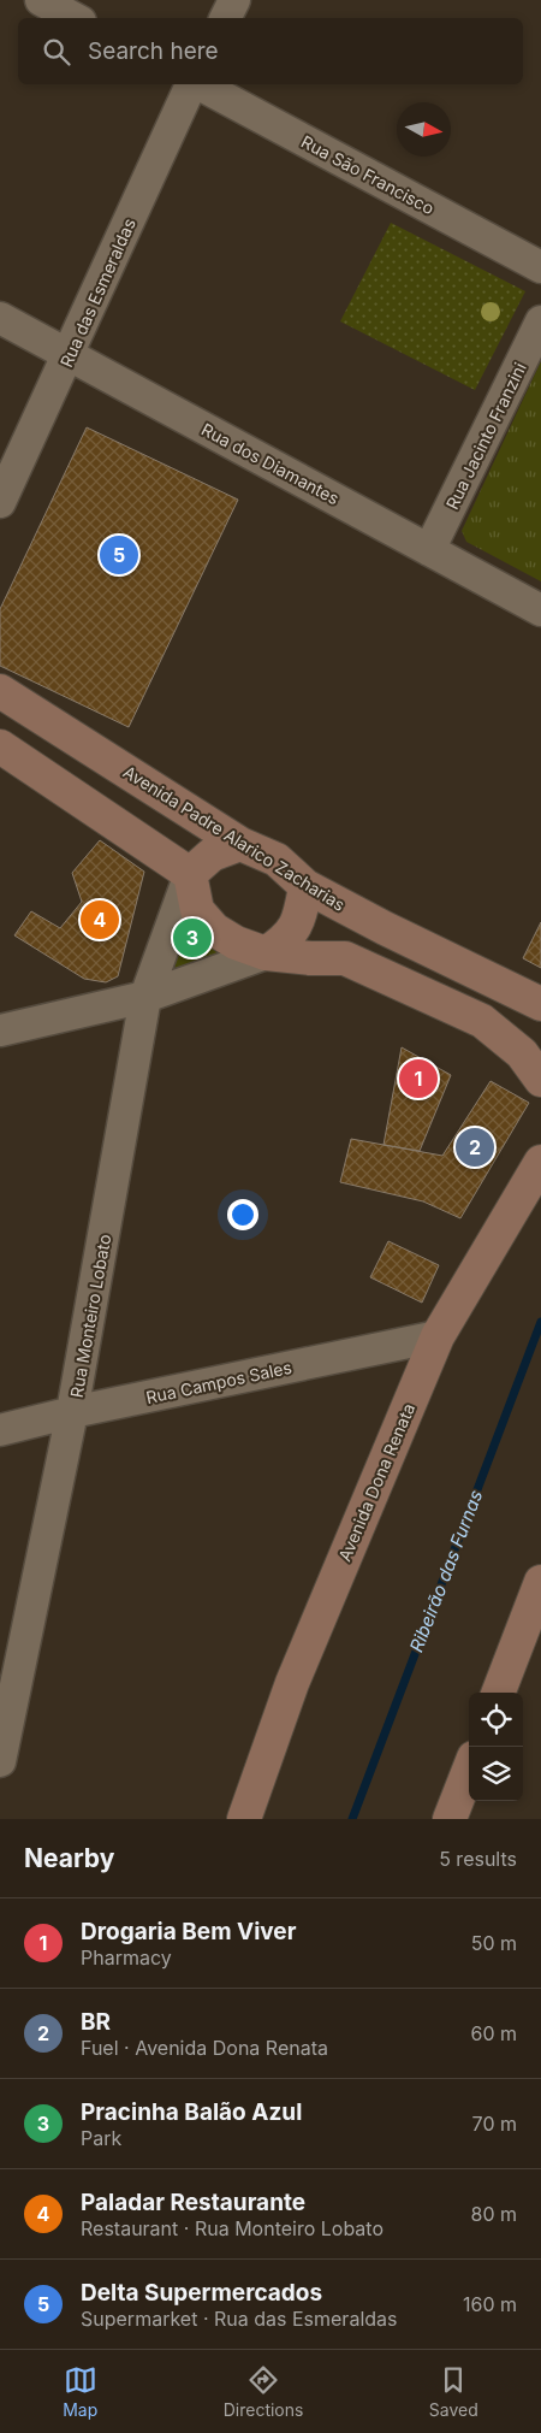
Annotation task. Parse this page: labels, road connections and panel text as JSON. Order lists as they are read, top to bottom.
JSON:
{
  "streets": {
    "street": [
      "Rua São Francisco",
      "Rua das Esmeraldas",
      "Rua Jacinto Franzini",
      "Rua dos Diamantes",
      "Avenida Padre Alarico Zacharias",
      "Rua Monteiro Lobato",
      "Rua Campos Sales",
      "Avenida Dona Renata"
    ]
  },
  "crossings": [
    ["Rua das Esmeraldas", "Rua dos Diamantes"],
    ["Rua Jacinto Franzini", "Rua dos Diamantes"],
    ["Avenida Padre Alarico Zacharias", "Rua Monteiro Lobato"],
    ["Rua Monteiro Lobato", "Rua Campos Sales"],
    ["Rua Campos Sales", "Avenida Dona Renata"]
  ],
  "water": ["Ribeirão das Furnas"],
  "north": "right",
  "page": {
    "search": "Search here",
    "pins": [
      "5",
      "4",
      "3",
      "1",
      "2"
    ],
    "heading": ["Nearby", "5 results"],
    "list": [
      {
        "mark": "1",
        "name": "Drogaria Bem Viver",
        "note": "Pharmacy",
        "value": "50 m"
      },
      {
        "mark": "2",
        "name": "BR",
        "note": "Fuel · Avenida Dona Renata",
        "value": "60 m"
      },
      {
        "mark": "3",
        "name": "Pracinha Balão Azul",
        "note": "Park",
        "value": "70 m"
      },
      {
        "mark": "4",
        "name": "Paladar Restaurante",
        "note": "Restaurant · Rua Monteiro Lobato",
        "value": "80 m"
      },
      {
        "mark": "5",
        "name": "Delta Supermercados",
        "note": "Supermarket · Rua das Esmeraldas",
        "value": "160 m"
      }
    ],
    "nav": ["Map", "Directions", "Saved"]
  }
}
